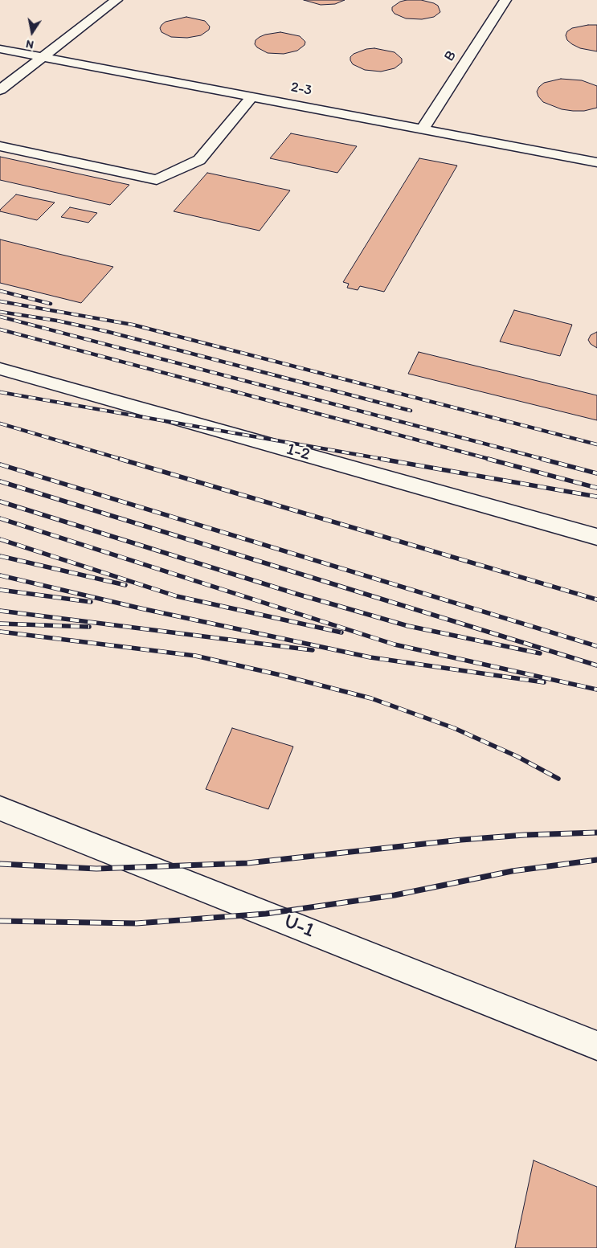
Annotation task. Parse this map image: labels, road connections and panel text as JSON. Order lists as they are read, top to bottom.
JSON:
{
  "streets": {
    "lane": [
      "B",
      "2-3",
      "1-2",
      "U-1"
    ]
  },
  "crossings": [
    ["B", "2-3"]
  ],
  "north": "bottom"
}
